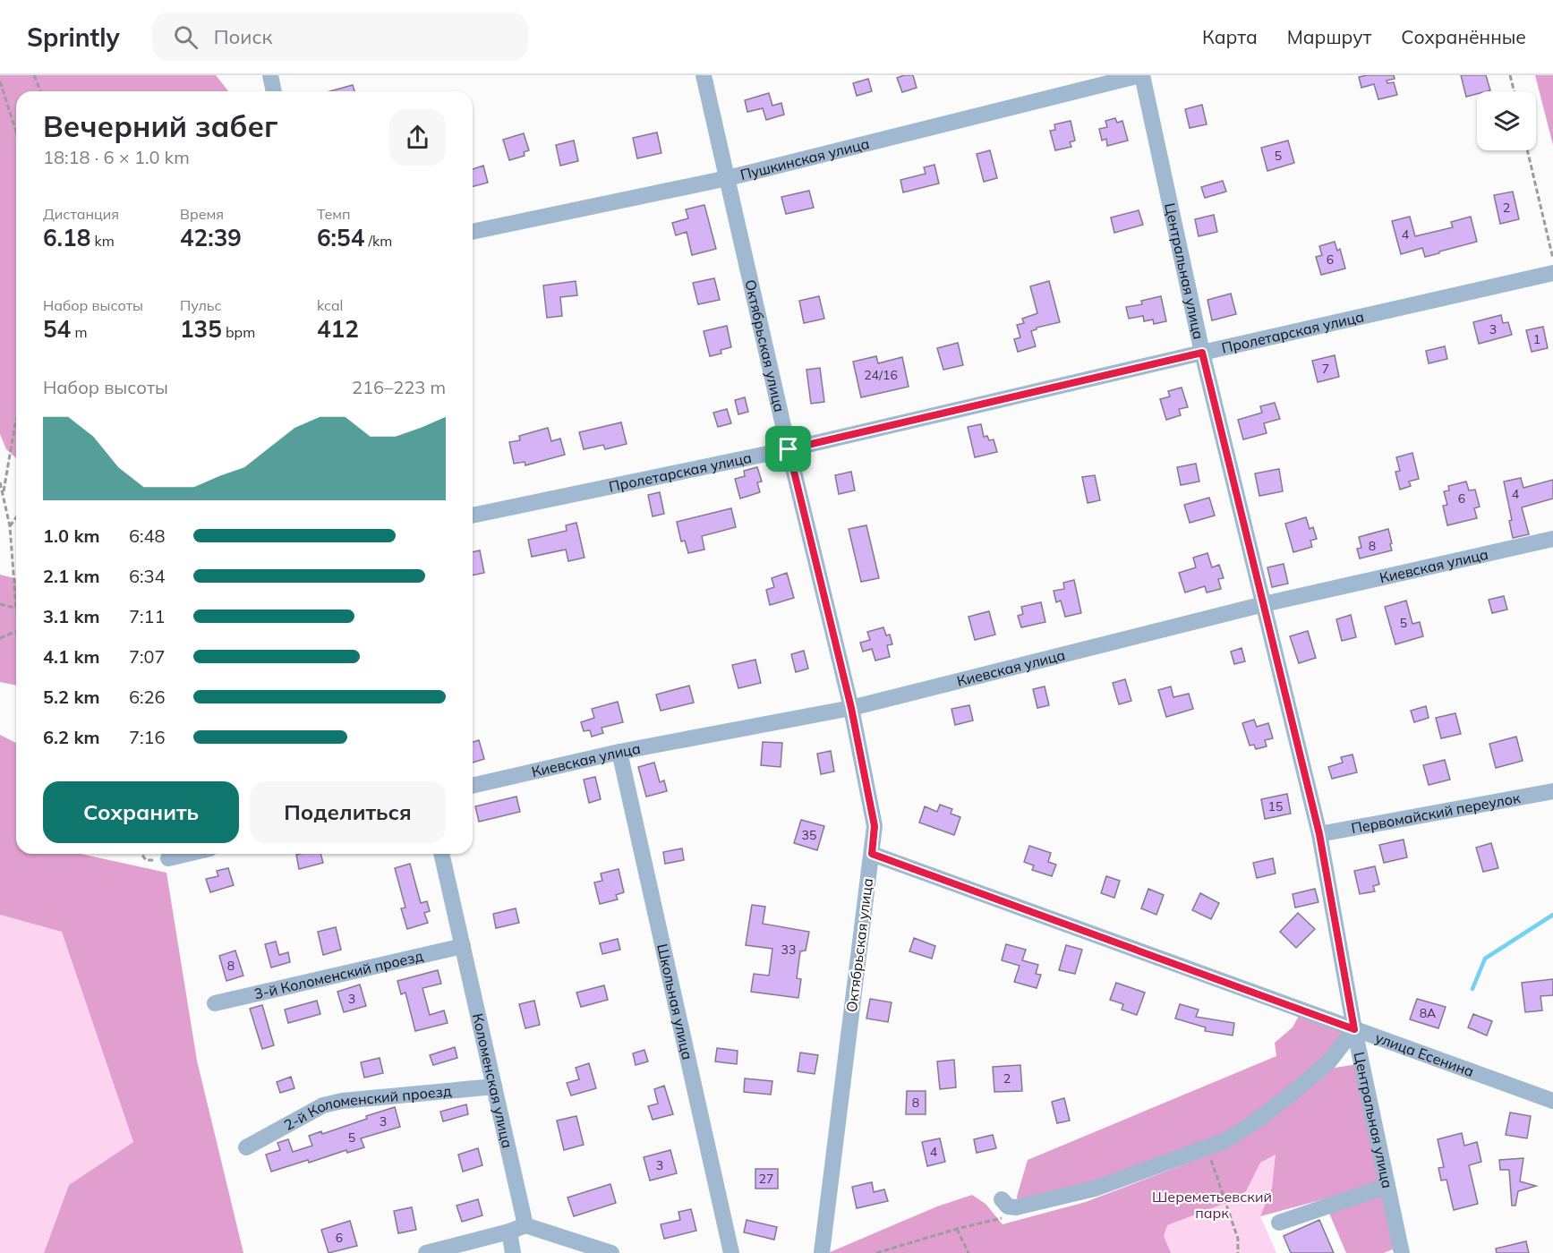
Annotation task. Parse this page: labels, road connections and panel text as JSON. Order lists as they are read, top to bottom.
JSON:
{
  "streets": {
    "street": [
      "Пушкинская улица",
      "Центральная улица",
      "Пролетарская улица",
      "Октябрьская улица",
      "Киевская улица",
      "Первомайский переулок",
      "3-й Коломенский проезд",
      "Школьная улица",
      "улица Есенина",
      "Коломенская улица",
      "2-й Коломенский проезд"
    ]
  },
  "crossings": [
    ["Пушкинская улица", "Центральная улица"],
    ["Пушкинская улица", "Октябрьская улица"],
    ["Центральная улица", "Пролетарская улица"],
    ["Центральная улица", "Киевская улица"],
    ["Центральная улица", "Первомайский переулок"],
    ["Центральная улица", "улица Есенина"],
    ["Пролетарская улица", "Октябрьская улица"],
    ["Октябрьская улица", "Киевская улица"],
    ["Октябрьская улица", "улица Есенина"],
    ["Киевская улица", "Школьная улица"],
    ["3-й Коломенский проезд", "Коломенская улица"],
    ["Коломенская улица", "2-й Коломенский проезд"]
  ],
  "parks": ["Шереметьевский парк"],
  "house_numbers": [
    "5",
    "2",
    "4",
    "6",
    "3",
    "1",
    "7",
    "24/16",
    "4",
    "6",
    "8",
    "5",
    "15",
    "35",
    "33",
    "8",
    "3",
    "8А",
    "2",
    "8",
    "3",
    "5",
    "4",
    "3",
    "27",
    "6"
  ],
  "page": {
    "header": "Sprintly",
    "search": "Поиск",
    "nav": ["Карта", "Маршрут", "Сохранённые"],
    "heading": ["Вечерний забег", "18:18 · 6 × 1.0 km"],
    "stats": [
      ["Дистанция", "6.18 km"],
      ["Время", "42:39"],
      ["Темп", "6:54 /km"],
      ["Набор высоты", "54 m"],
      ["Пульс", "135 bpm"],
      ["kcal", "412"]
    ],
    "chart": ["Набор высоты", "216–223 m"],
    "list": [
      {
        "name": "1.0 km",
        "note": "6:48"
      },
      {
        "name": "2.1 km",
        "note": "6:34"
      },
      {
        "name": "3.1 km",
        "note": "7:11"
      },
      {
        "name": "4.1 km",
        "note": "7:07"
      },
      {
        "name": "5.2 km",
        "note": "6:26"
      },
      {
        "name": "6.2 km",
        "note": "7:16"
      }
    ],
    "buttons": ["Сохранить", "Поделиться"]
  }
}
